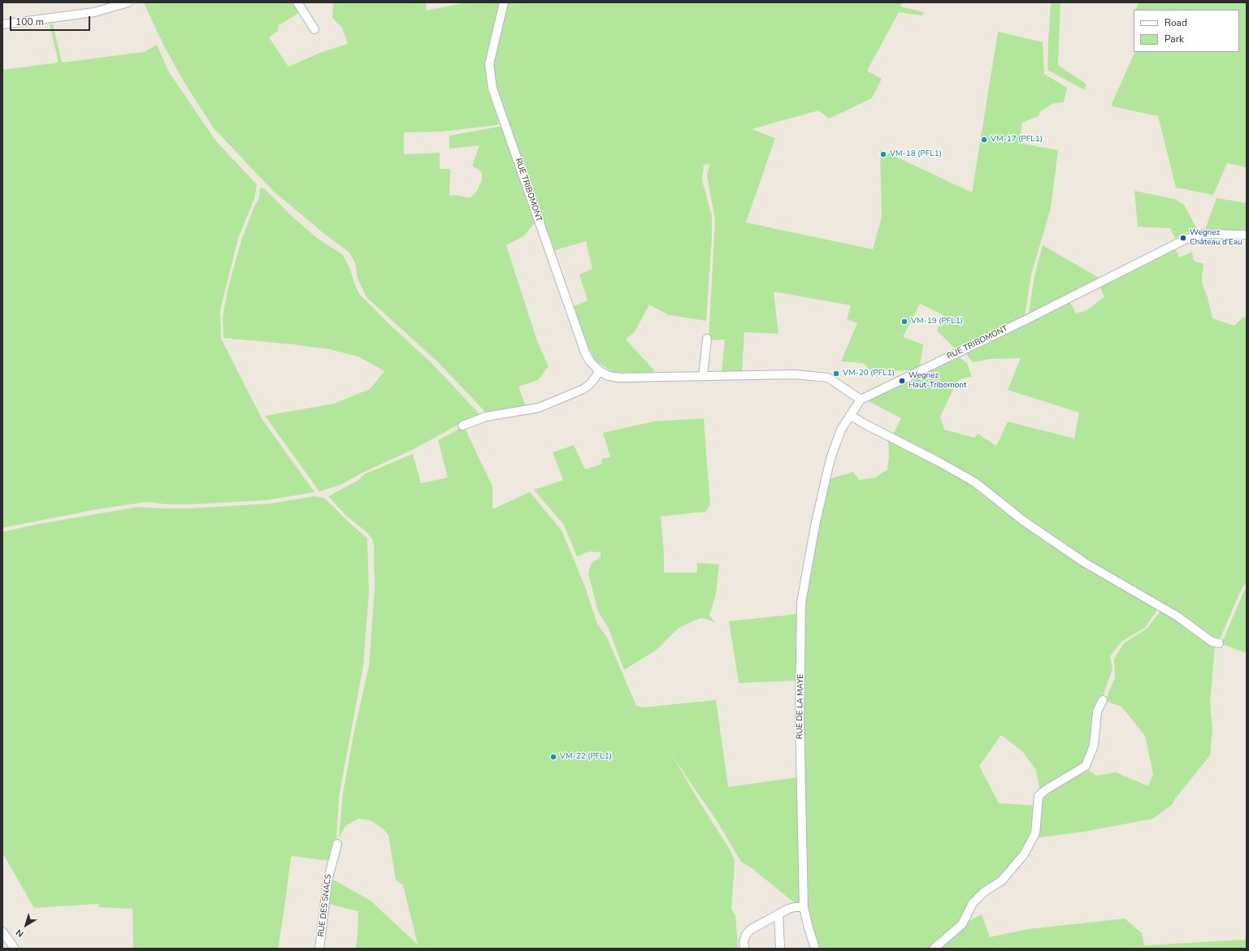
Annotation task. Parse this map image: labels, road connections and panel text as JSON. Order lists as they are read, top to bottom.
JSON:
{
  "streets": {
    "street": ["RUE TRIBOMONT", "RUE DE LA MAYE", "RUE DES SNACS"]
  },
  "crossings": [
    ["RUE TRIBOMONT", "RUE DE LA MAYE"]
  ],
  "places": [
    "VM-17 (PFL1)",
    "VM-18 (PFL1)",
    "Wegnez Château d'Eau",
    "VM-19 (PFL1)",
    "VM-20 (PFL1)",
    "Wegnez Haut-Tribomont",
    "VM-22 (PFL1)"
  ],
  "legend": ["Road", "Park"],
  "scale_bar": "100 m",
  "north": "bottom left"
}
